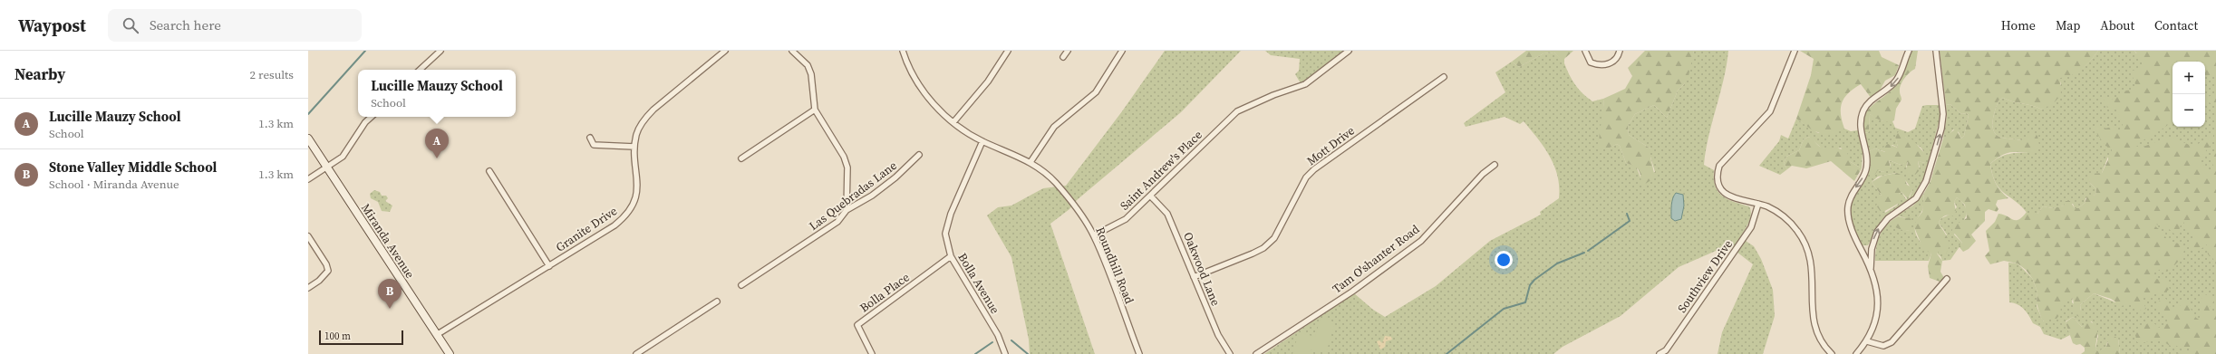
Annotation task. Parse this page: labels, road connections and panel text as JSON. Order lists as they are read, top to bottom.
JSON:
{
  "streets": {
    "street": [
      "Mott Drive",
      "Saint Andrew's Place",
      "Las Quebradas Lane",
      "Granite Drive",
      "Miranda Avenue",
      "Tam O'shanter Road",
      "Roundhill Road",
      "Oakwood Lane",
      "Southview Drive",
      "Bolla Avenue",
      "Bolla Place"
    ]
  },
  "crossings": [
    ["Mott Drive", "Oakwood Lane"],
    ["Saint Andrew's Place", "Roundhill Road"],
    ["Saint Andrew's Place", "Oakwood Lane"],
    ["Granite Drive", "Miranda Avenue"],
    ["Roundhill Road", "Bolla Avenue"],
    ["Bolla Avenue", "Bolla Place"]
  ],
  "scale_bar": "100 m",
  "page": {
    "header": "Waypost",
    "search": "Search here",
    "nav": [
      "Home",
      "Map",
      "About",
      "Contact"
    ],
    "heading": ["Nearby", "2 results"],
    "map_buttons": ["+", "−"],
    "popup": ["Lucille Mauzy School", "School"],
    "list": [
      {
        "mark": "A",
        "name": "Lucille Mauzy School",
        "note": "School",
        "value": "1.3 km"
      },
      {
        "mark": "B",
        "name": "Stone Valley Middle School",
        "note": "School · Miranda Avenue",
        "value": "1.3 km"
      }
    ],
    "pins": ["A", "B"],
    "scale": "100 m"
  }
}
